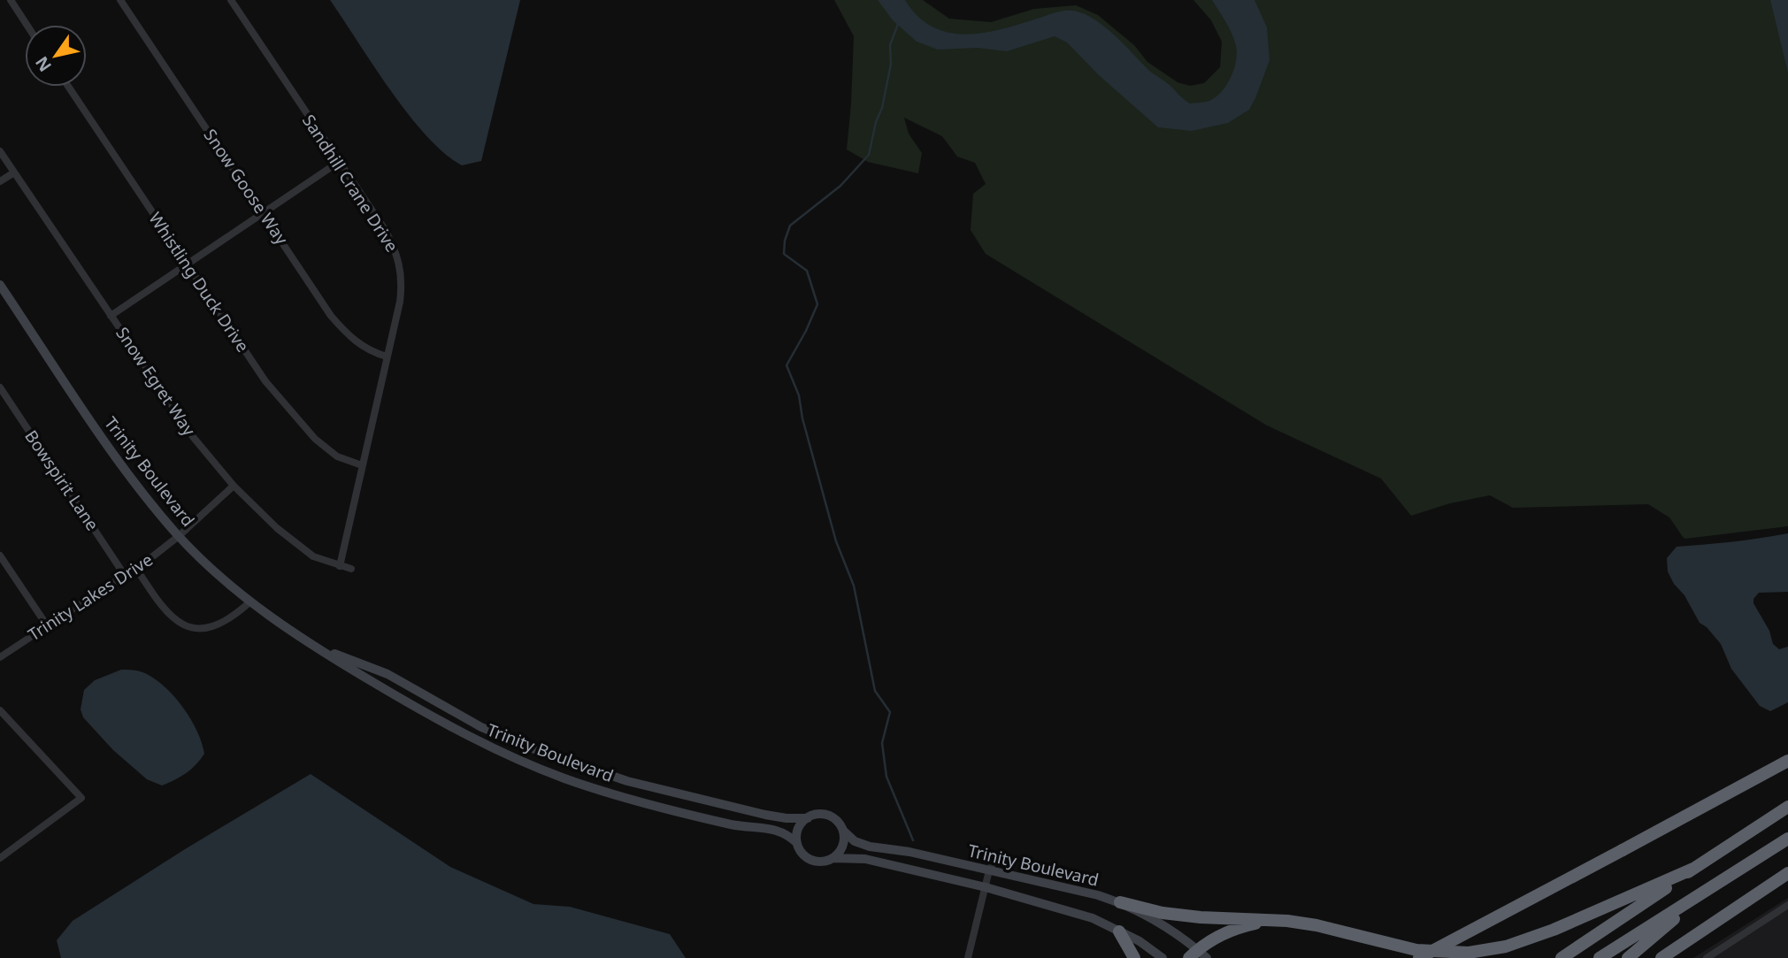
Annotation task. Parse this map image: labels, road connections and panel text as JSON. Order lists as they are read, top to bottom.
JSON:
{
  "streets": {
    "main road": ["Trinity Boulevard"],
    "street": [
      "Sandhill Crane Drive",
      "Snow Goose Way",
      "Whistling Duck Drive",
      "Snow Egret Way",
      "Bowspirit Lane",
      "Trinity Lakes Drive"
    ]
  },
  "crossings": [
    ["Sandhill Crane Drive", "Snow Goose Way"],
    ["Sandhill Crane Drive", "Whistling Duck Drive"],
    ["Sandhill Crane Drive", "Snow Egret Way"],
    ["Snow Egret Way", "Trinity Lakes Drive"],
    ["Trinity Boulevard", "Trinity Lakes Drive"],
    ["Bowspirit Lane", "Trinity Lakes Drive"]
  ],
  "north": "bottom left"
}
